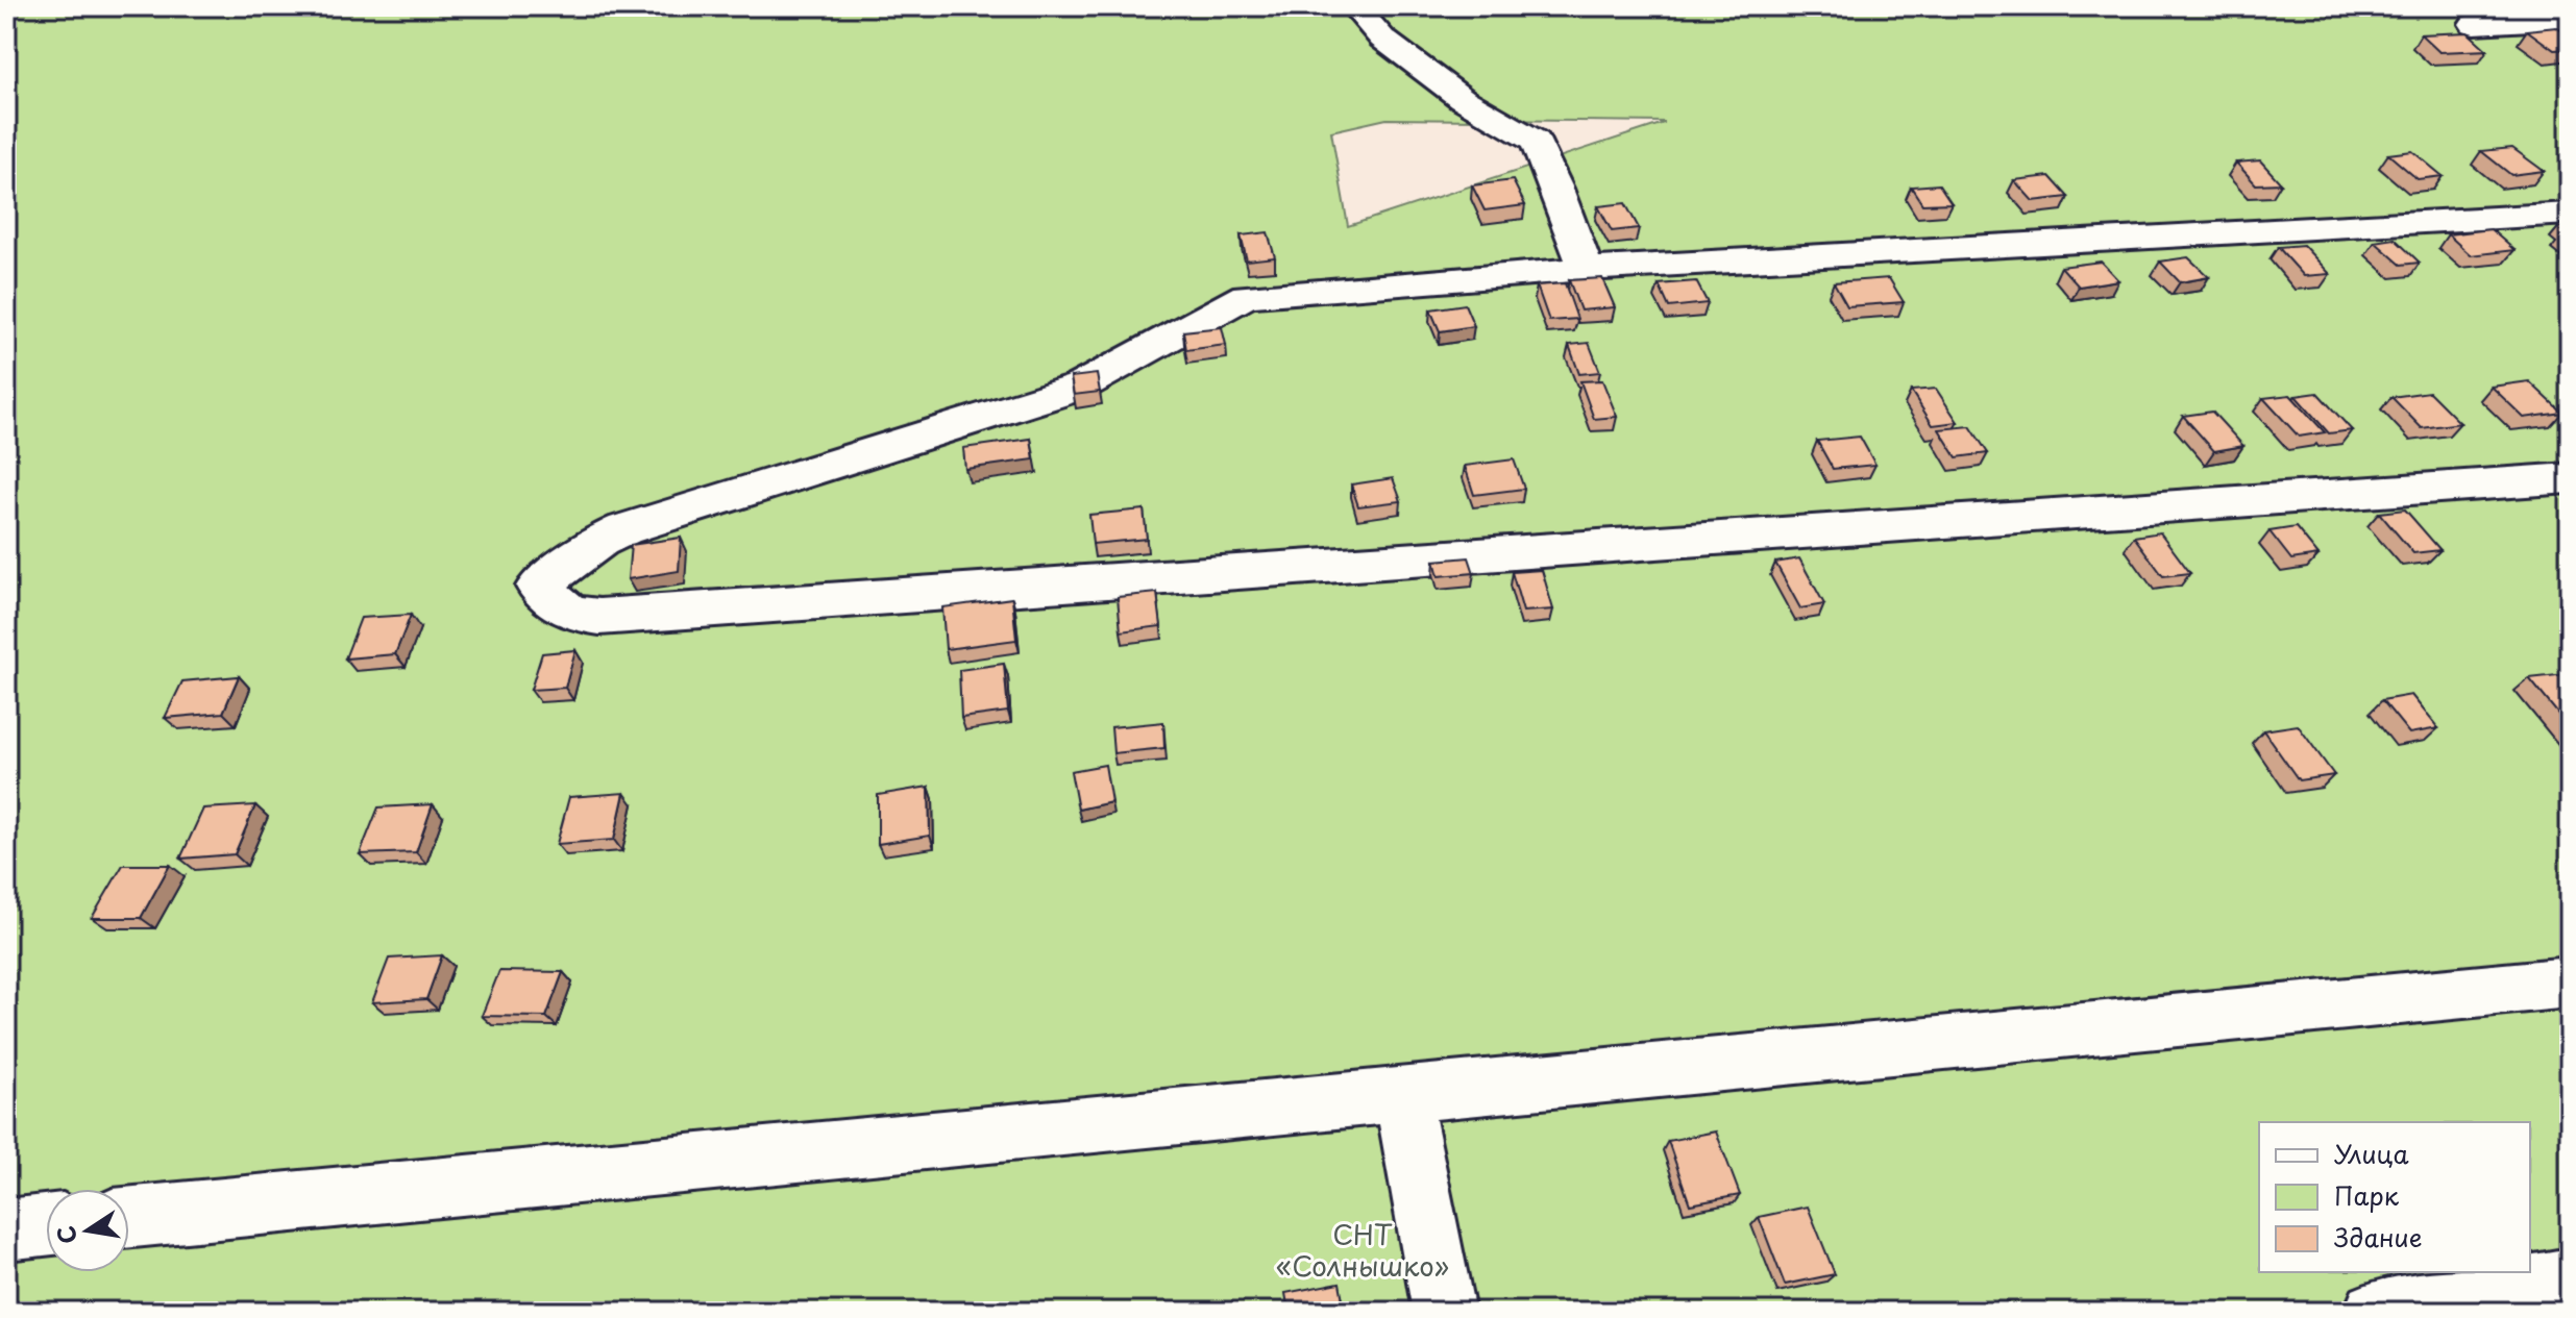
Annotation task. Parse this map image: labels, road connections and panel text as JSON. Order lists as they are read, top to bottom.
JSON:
{
  "parks": ["СНТ «Солнышко»"],
  "legend": ["Улица", "Парк", "Здание"],
  "north": "left"
}
